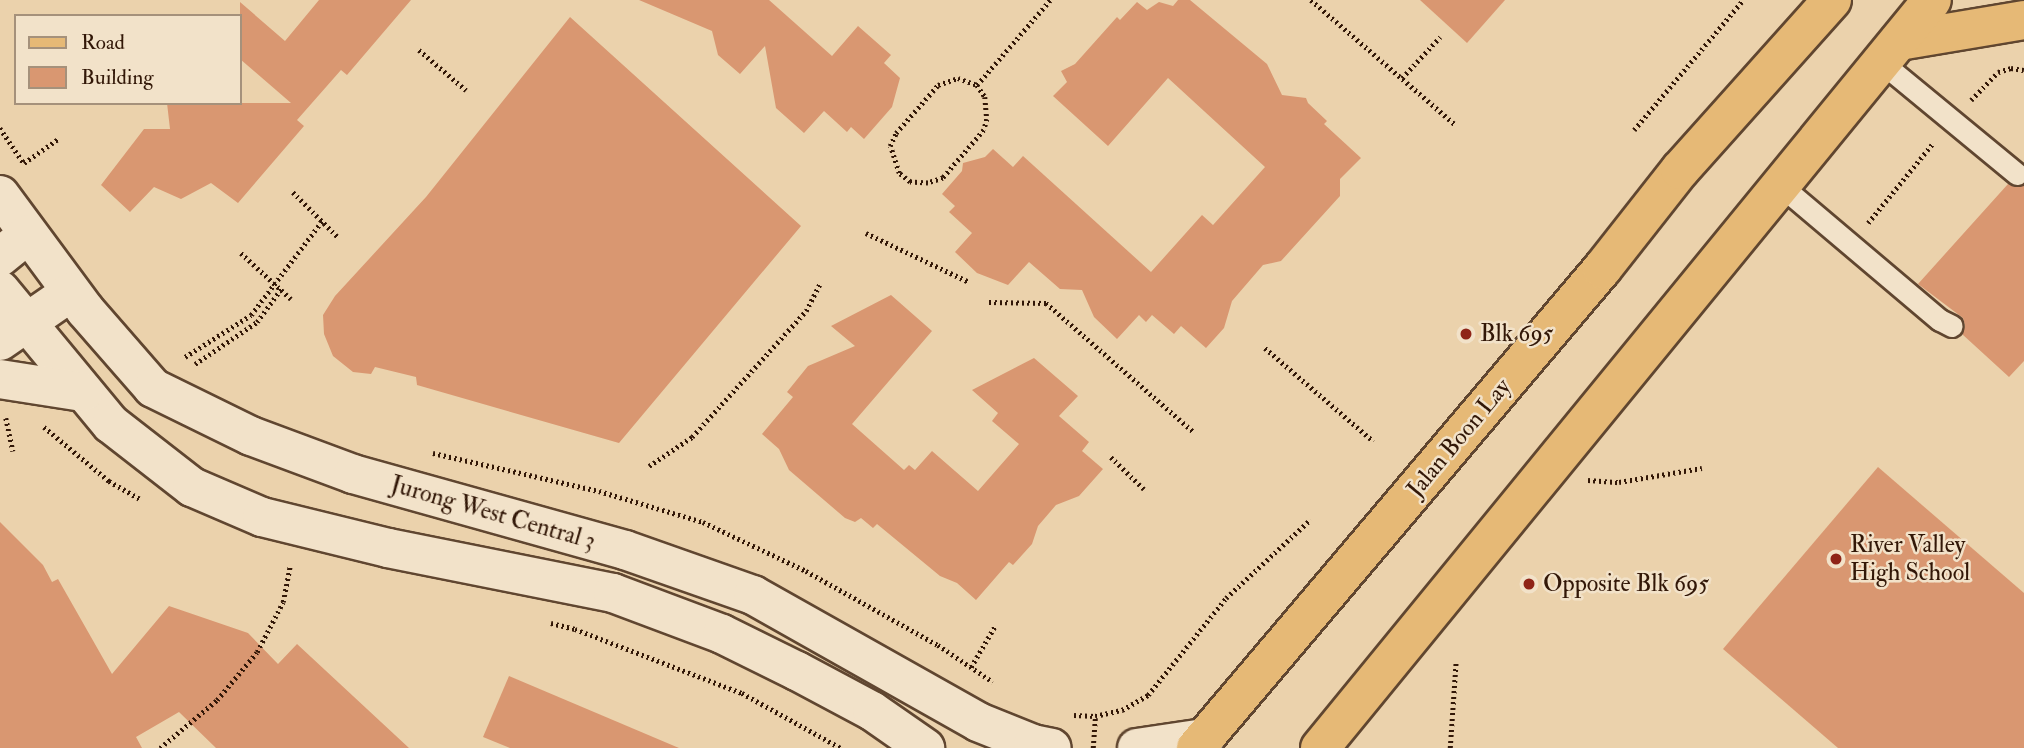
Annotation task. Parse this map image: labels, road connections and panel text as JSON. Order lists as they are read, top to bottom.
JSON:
{
  "streets": {
    "main road": ["Jalan Boon Lay"],
    "street": ["Jurong West Central 3"]
  },
  "places": ["Blk 695", "River Valley High School", "Opposite Blk 695"],
  "legend": ["Road", "Building"]
}
